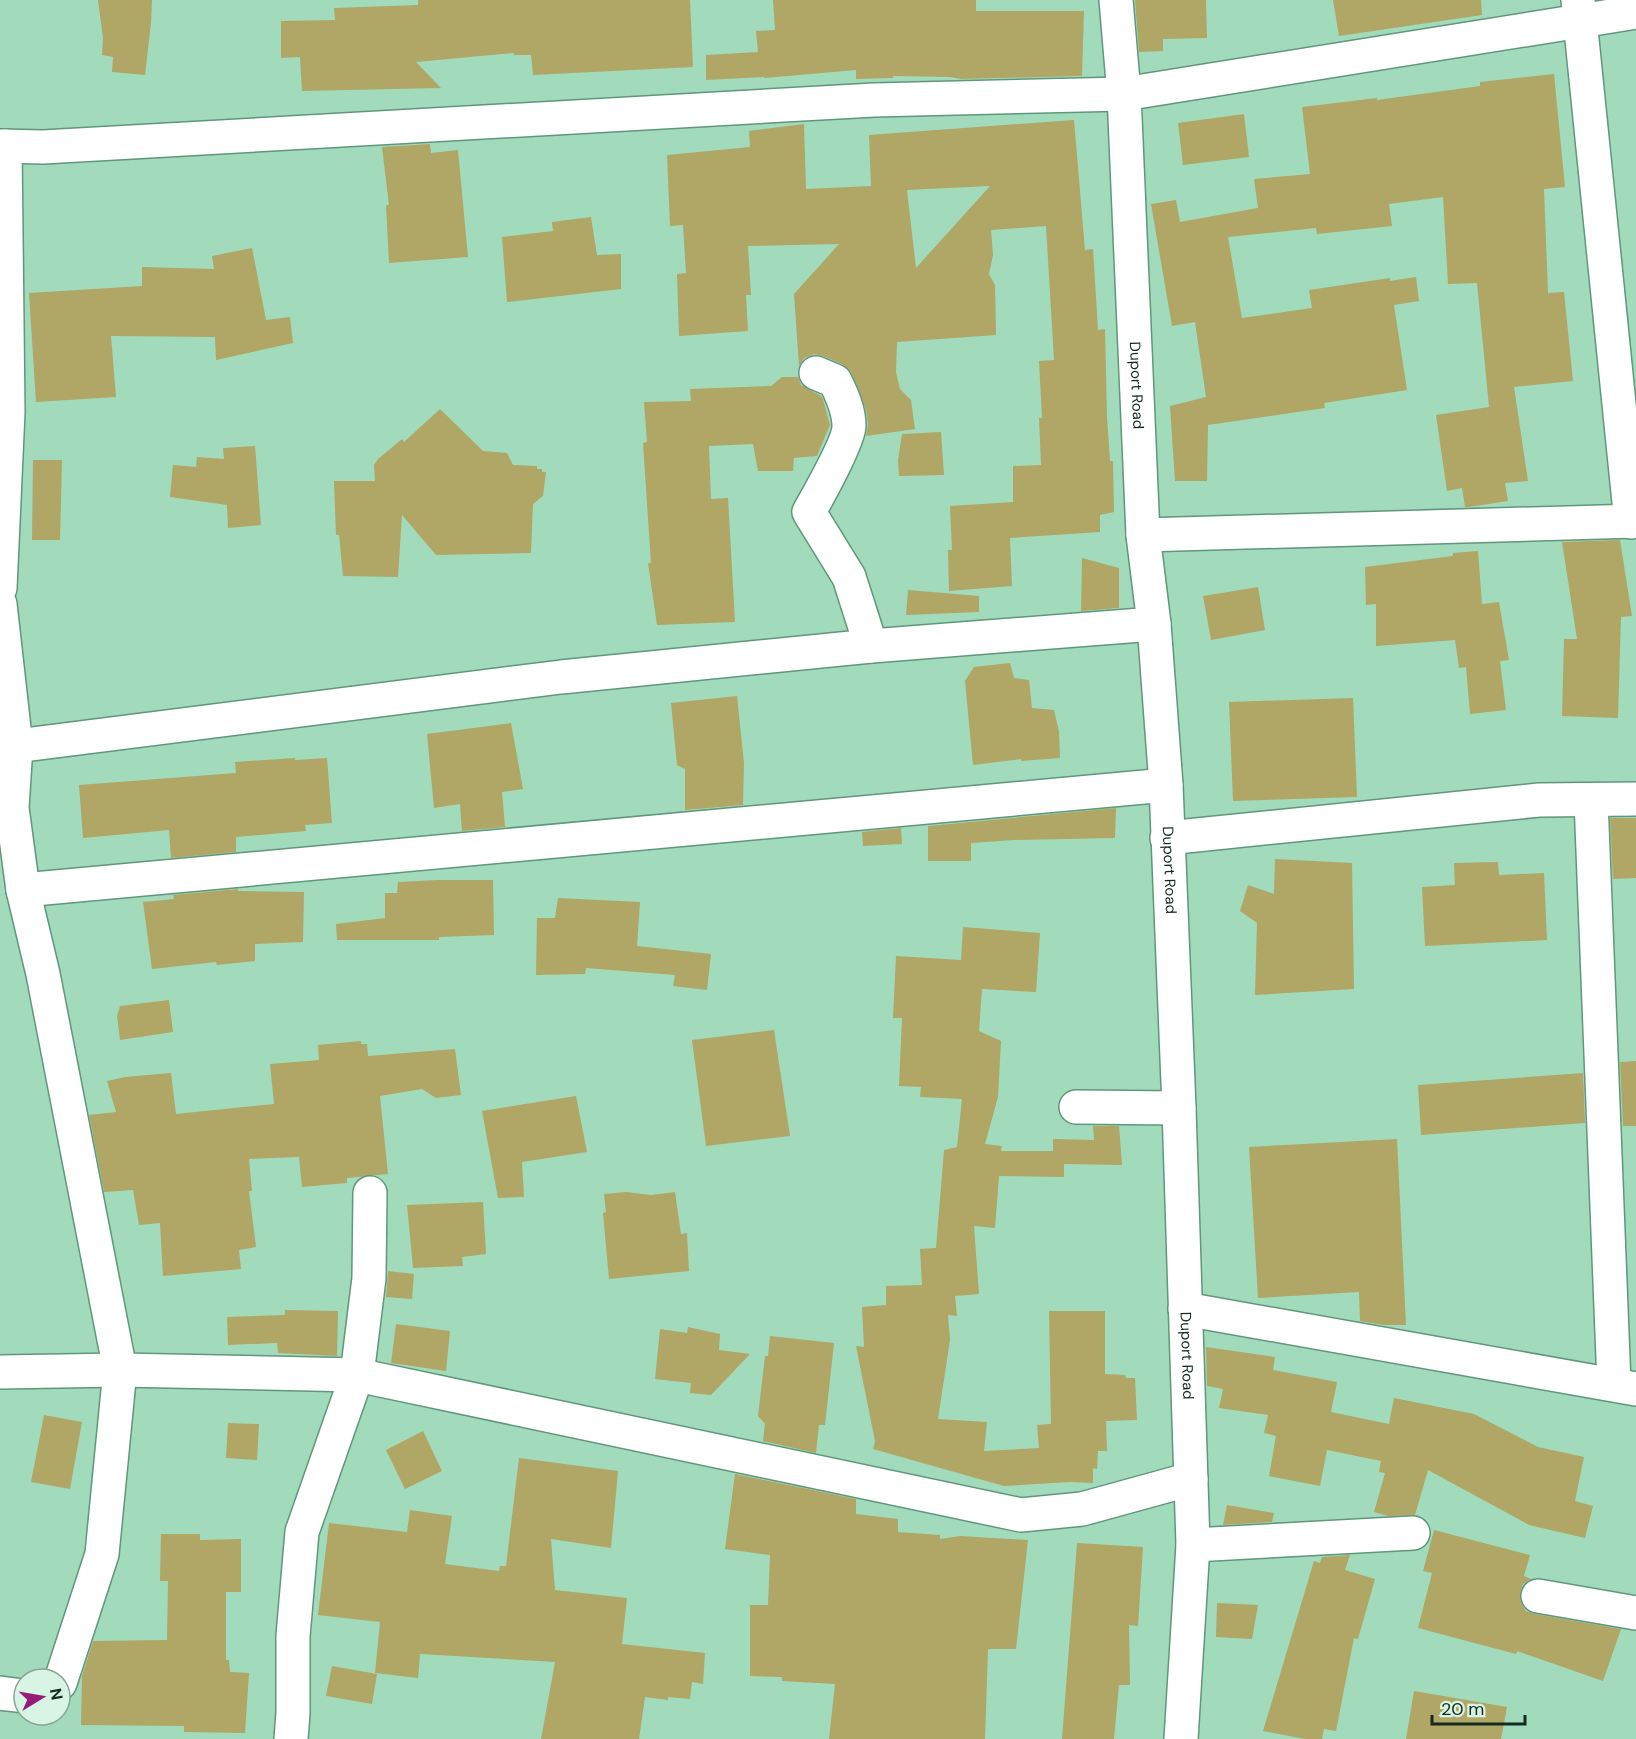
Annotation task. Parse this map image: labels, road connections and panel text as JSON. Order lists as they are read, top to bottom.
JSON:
{
  "streets": {
    "street": ["Duport Road"]
  },
  "scale_bar": "20 m",
  "north": "right"
}
